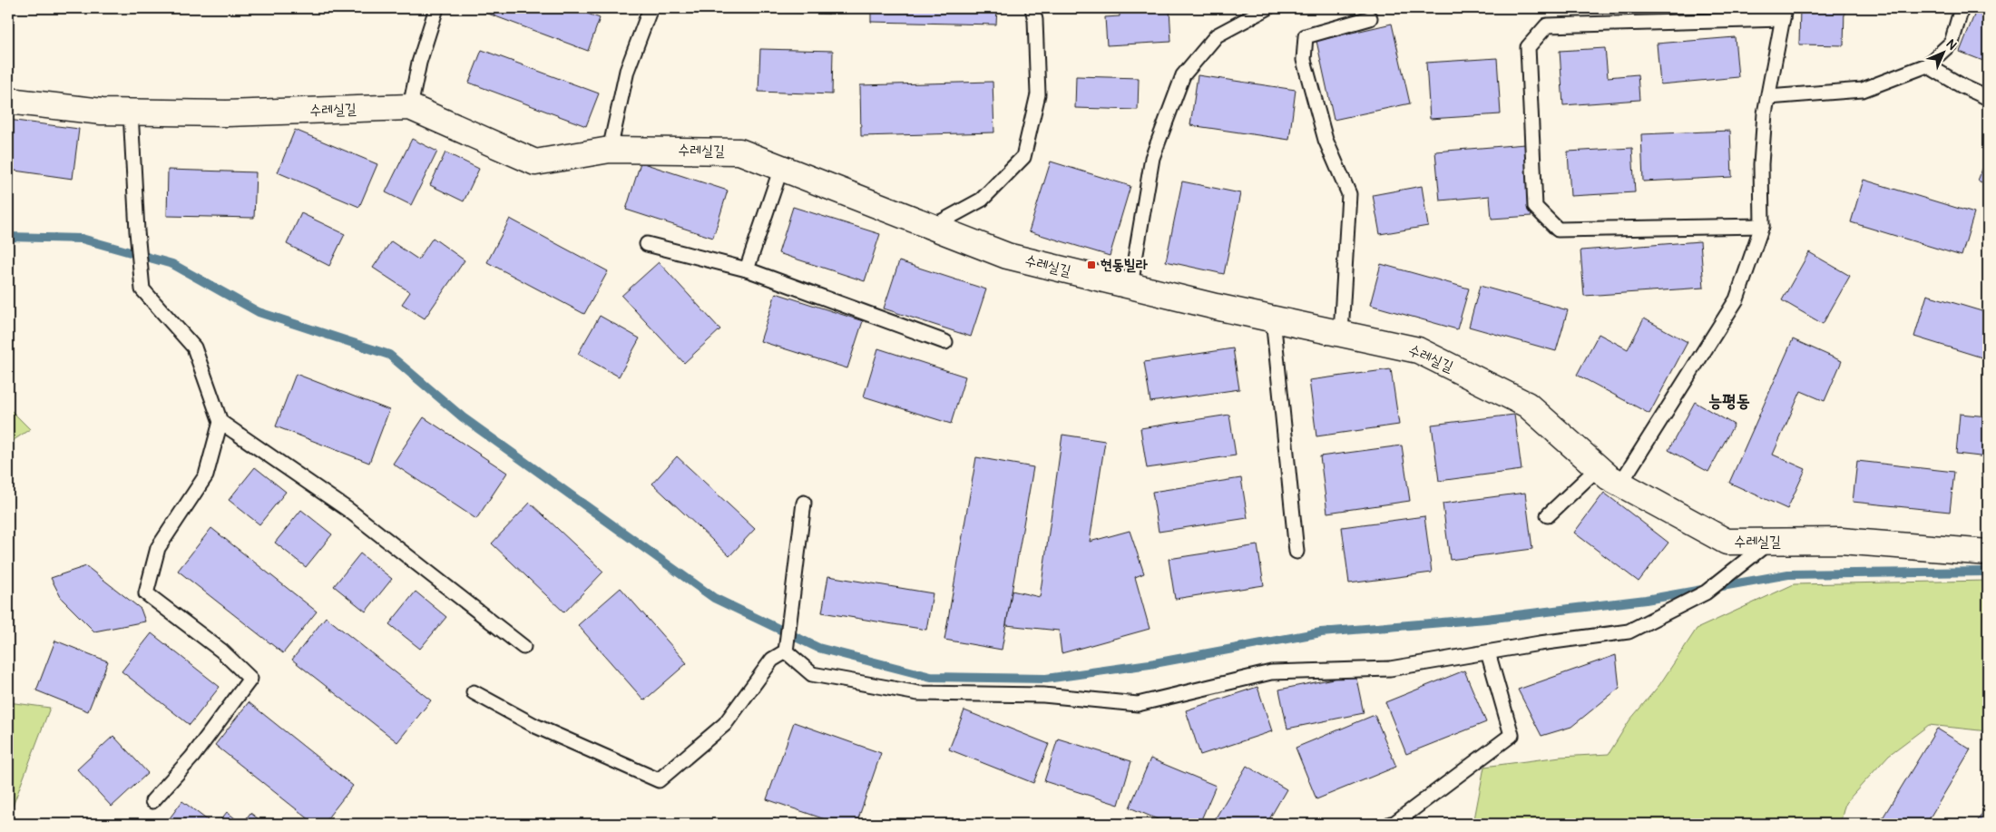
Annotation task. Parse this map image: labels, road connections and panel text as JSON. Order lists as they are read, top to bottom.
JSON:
{
  "streets": {
    "street": ["수레실길"]
  },
  "districts": ["능평동"],
  "places": {
    "transit": ["현동빌라"]
  },
  "north": "top right"
}
